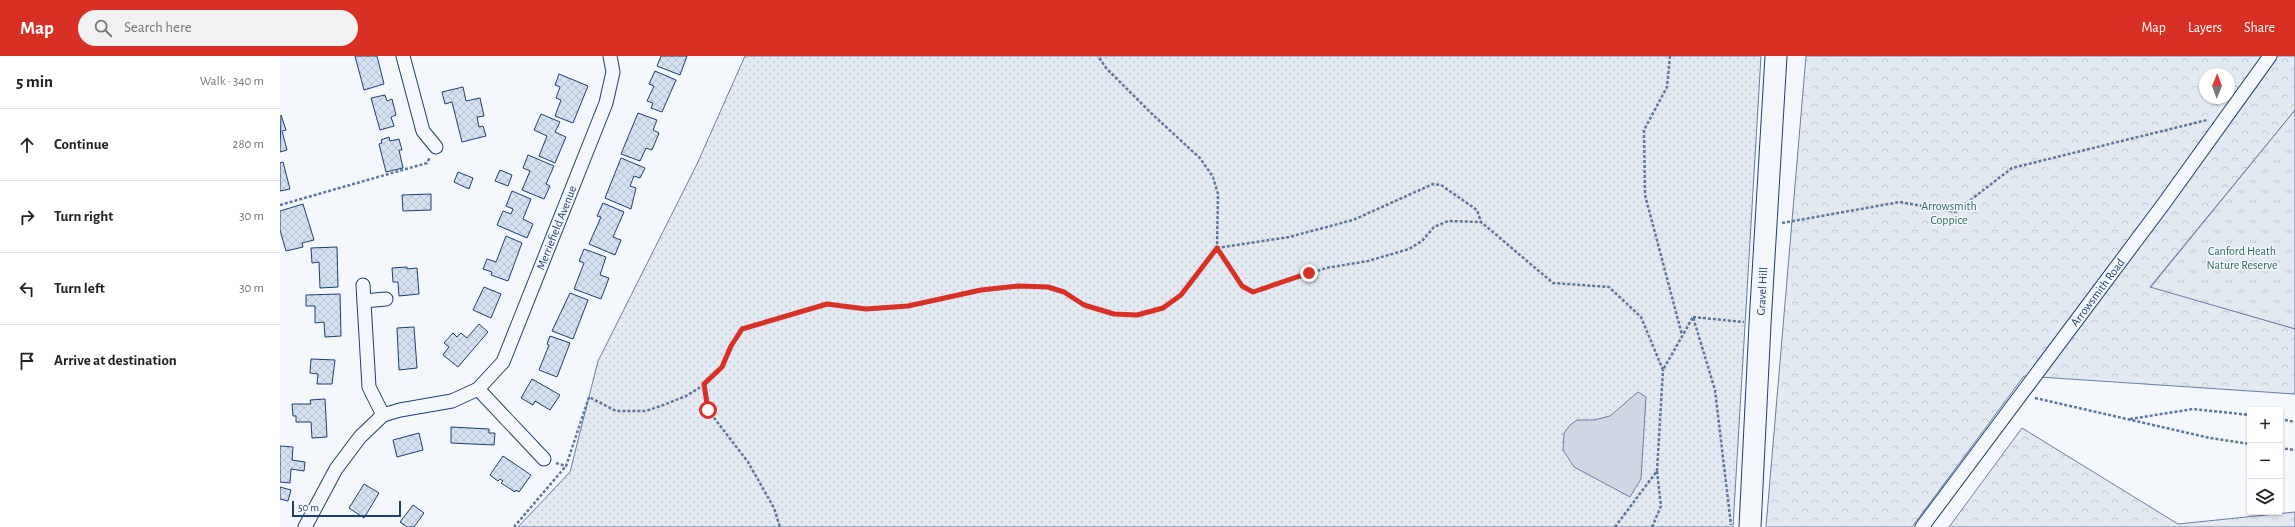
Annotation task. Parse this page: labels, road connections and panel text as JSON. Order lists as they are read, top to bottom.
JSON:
{
  "streets": {
    "main road": ["Gravel Hill"],
    "street": ["Merriefield Avenue", "Arrowsmith Road"]
  },
  "parks": ["Arrowsmith Coppice", "Canford Heath Nature Reserve"],
  "scale_bar": "50 m",
  "north": "top",
  "page": {
    "header": "Map",
    "search": "Search here",
    "nav": ["Map", "Layers", "Share"],
    "heading": ["5 min", "Walk · 340 m"],
    "list": [
      ["Continue", "280 m"],
      ["Turn right", "30 m"],
      ["Turn left", "30 m"],
      "Arrive at destination"
    ],
    "map_buttons": ["+", "−"],
    "scale": "50 m"
  }
}
